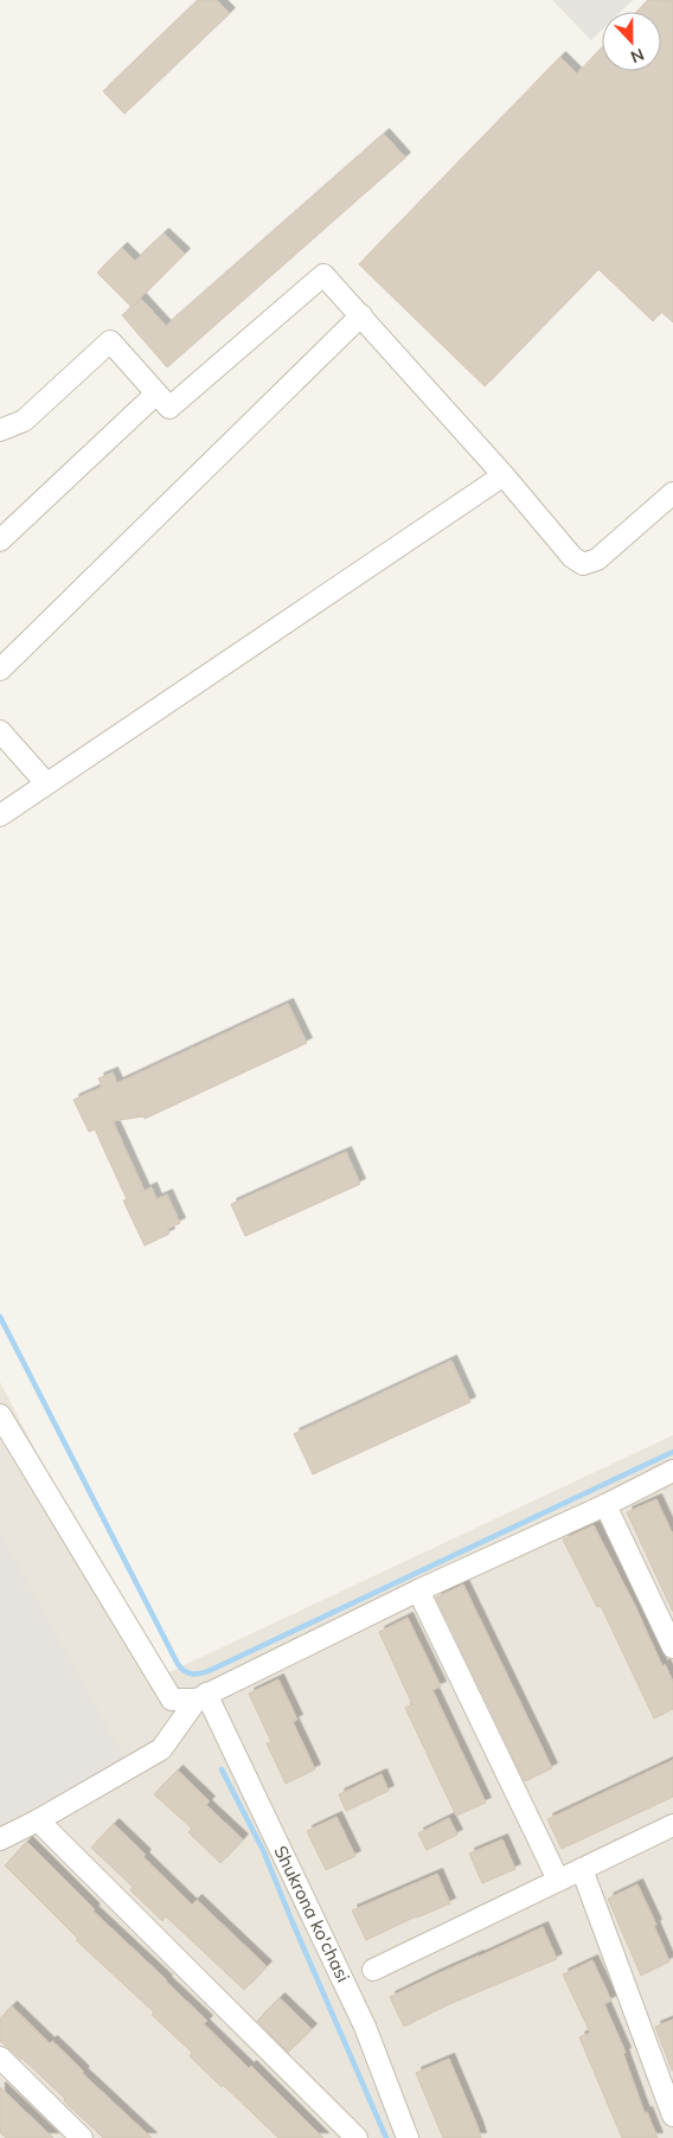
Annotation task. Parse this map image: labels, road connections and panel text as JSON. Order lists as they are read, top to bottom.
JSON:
{
  "streets": {
    "street": ["Shukrona ko'chasi"]
  },
  "north": "bottom"
}
